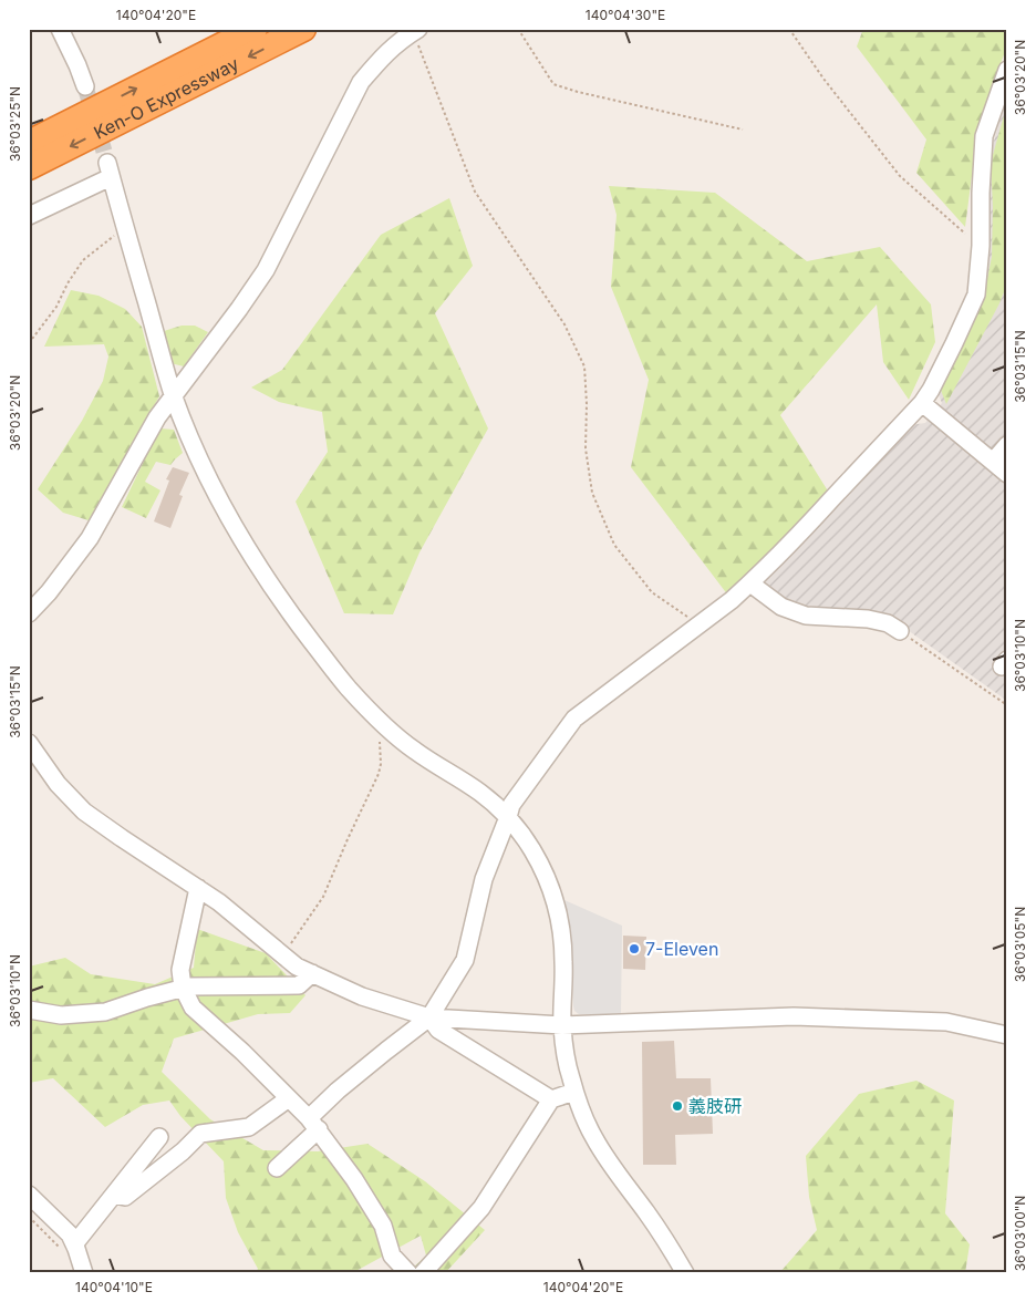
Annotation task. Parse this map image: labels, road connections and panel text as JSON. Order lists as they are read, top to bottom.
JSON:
{
  "streets": {
    "highway": ["Ken-O Expressway"]
  },
  "places": ["7-Eleven", "義肢研"],
  "coordinates": [
    "140°04'20\"E",
    "140°04'30\"E",
    "36°03'20\"N",
    "36°03'25\"N",
    "36°03'15\"N",
    "36°03'10\"N",
    "36°03'05\"N",
    "36°03'00\"N",
    "140°04'10\"E"
  ]
}
